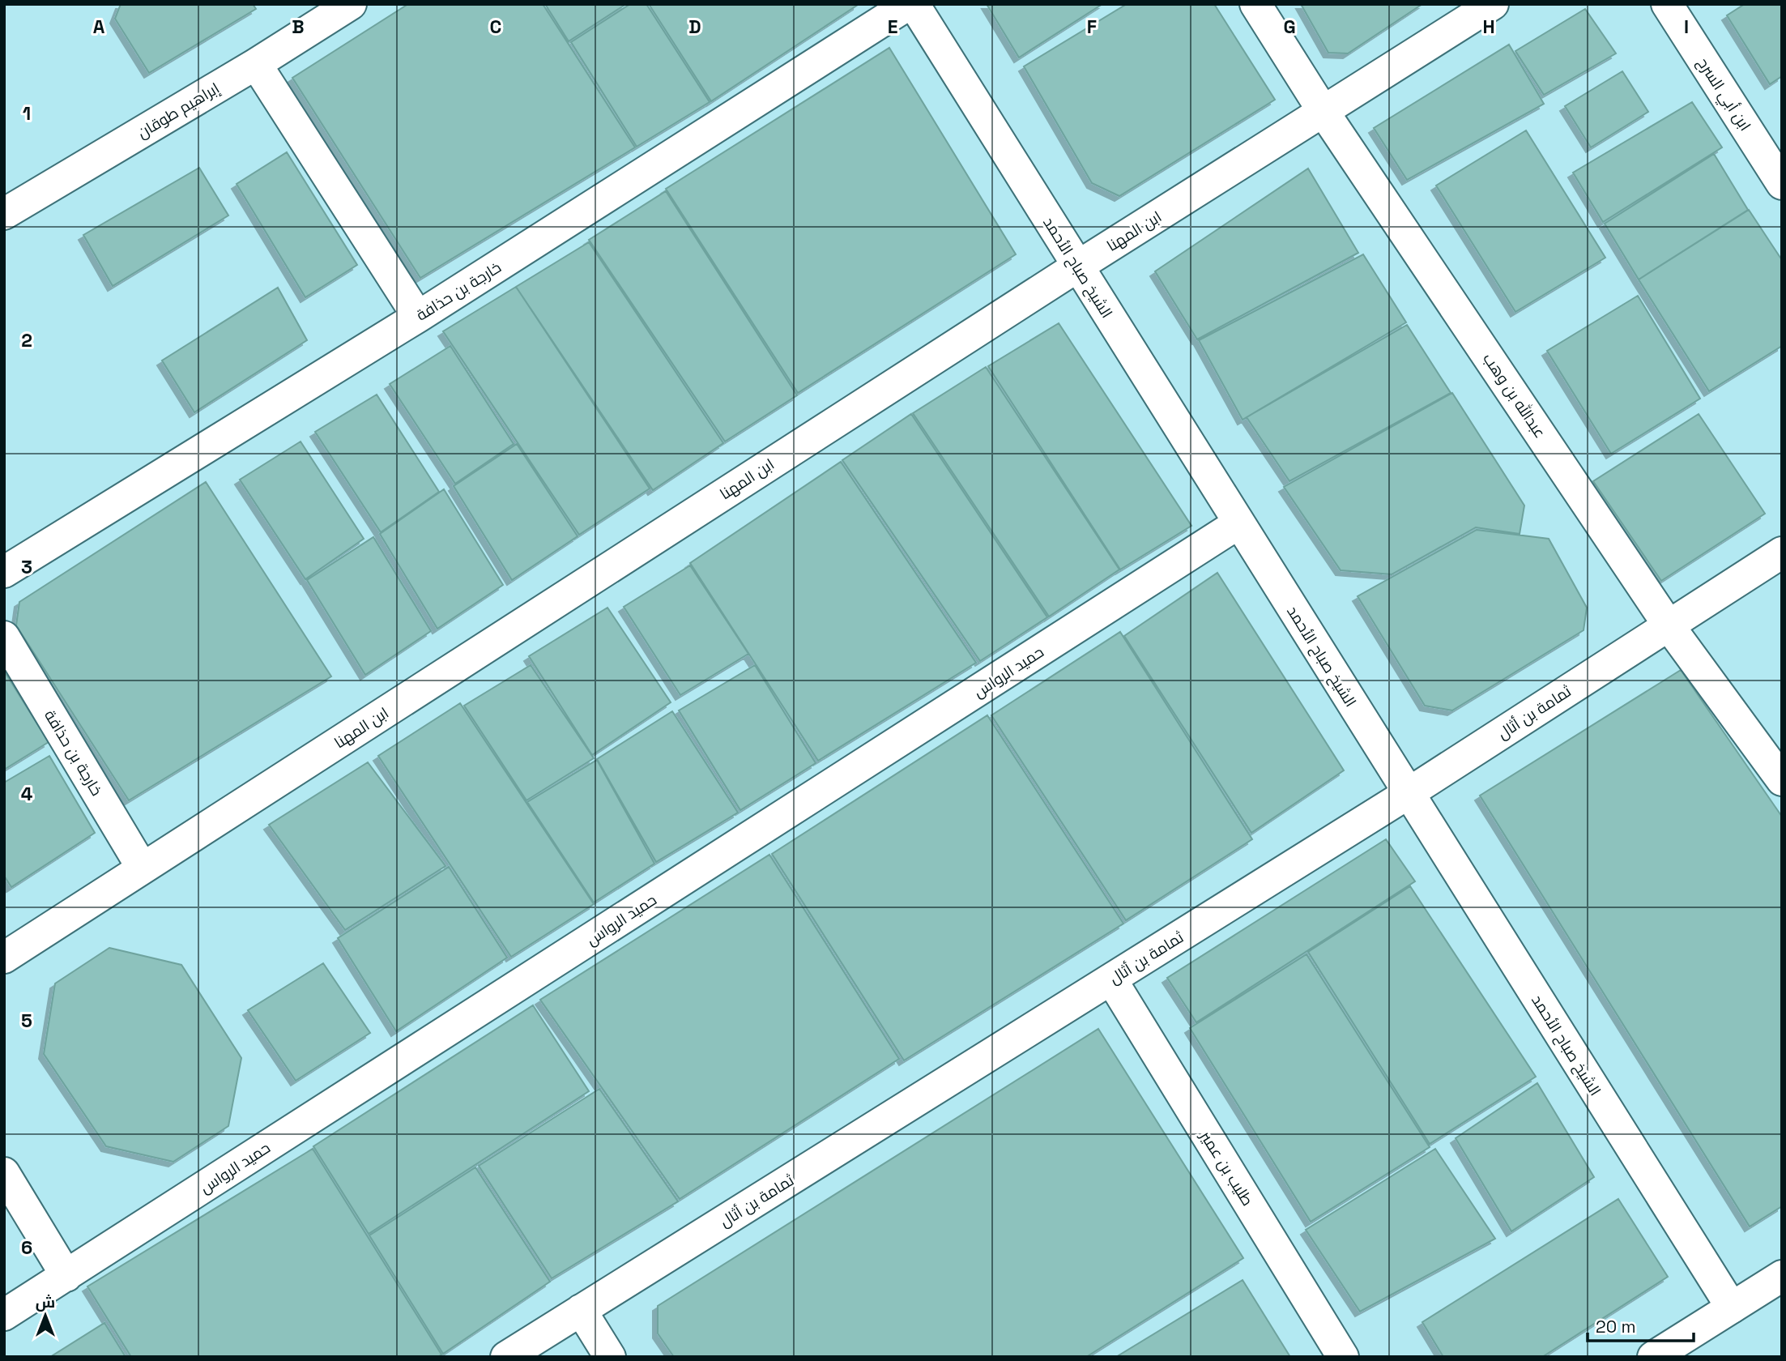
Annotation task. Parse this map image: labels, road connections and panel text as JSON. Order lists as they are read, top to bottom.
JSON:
{
  "streets": {
    "street": [
      "ابن أبي السرح",
      "إبراهيم طوقان",
      "ابن المهنا",
      "الشيخ صباح الأحمد",
      "خارجة بن حذافة",
      "عبدالله بن وهب",
      "حميد الرواس",
      "ثمامة بن أثال",
      "طليب بن عمير"
    ]
  },
  "crossings": [
    ["ابن المهنا", "الشيخ صباح الأحمد"],
    ["ابن المهنا", "خارجة بن حذافة"],
    ["ابن المهنا", "عبدالله بن وهب"],
    ["الشيخ صباح الأحمد", "حميد الرواس"],
    ["الشيخ صباح الأحمد", "ثمامة بن أثال"],
    ["عبدالله بن وهب", "ثمامة بن أثال"],
    ["ثمامة بن أثال", "طليب بن عمير"]
  ],
  "scale_bar": "20 m",
  "north": "top",
  "grid": {
    "columns": [
      "A",
      "B",
      "C",
      "D",
      "E",
      "F",
      "G",
      "H",
      "I"
    ],
    "rows": [
      "1",
      "2",
      "3",
      "4",
      "5",
      "6"
    ]
  }
}
